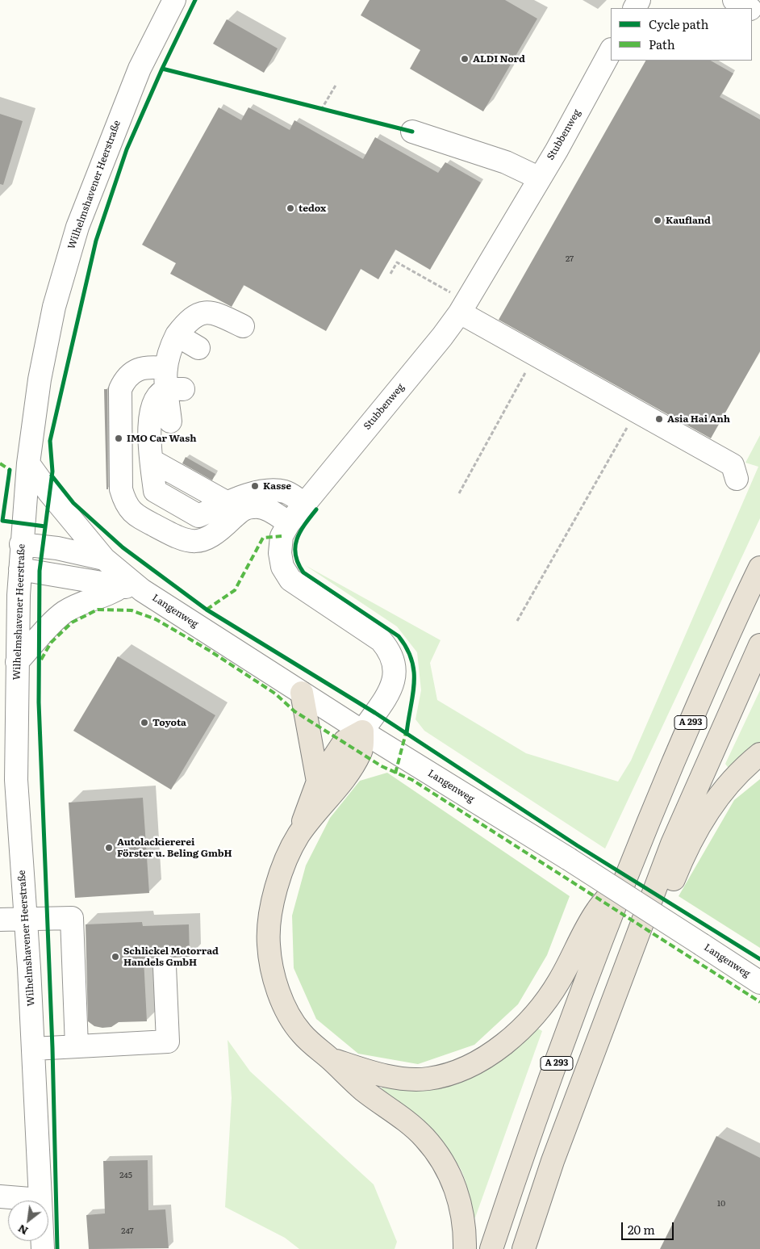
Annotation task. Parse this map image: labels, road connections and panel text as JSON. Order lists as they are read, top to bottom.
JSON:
{
  "streets": {
    "highway": ["A 293"],
    "street": ["Stubbenweg", "Wilhelmshavener Heerstraße", "Langenweg"]
  },
  "crossings": [
    ["Stubbenweg", "Langenweg"],
    ["Wilhelmshavener Heerstraße", "Langenweg"]
  ],
  "places": [
    "ALDI Nord",
    "tedox",
    "Kaufland",
    "Asia Hai Anh",
    "IMO Car Wash",
    "Kasse",
    "Toyota",
    "Autolackiererei Förster u. Beling GmbH",
    "Schlickel Motorrad Handels GmbH"
  ],
  "house_numbers": [
    "27",
    "245",
    "10",
    "247"
  ],
  "legend": ["Cycle path", "Path"],
  "scale_bar": "20 m",
  "north": "bottom left"
}
